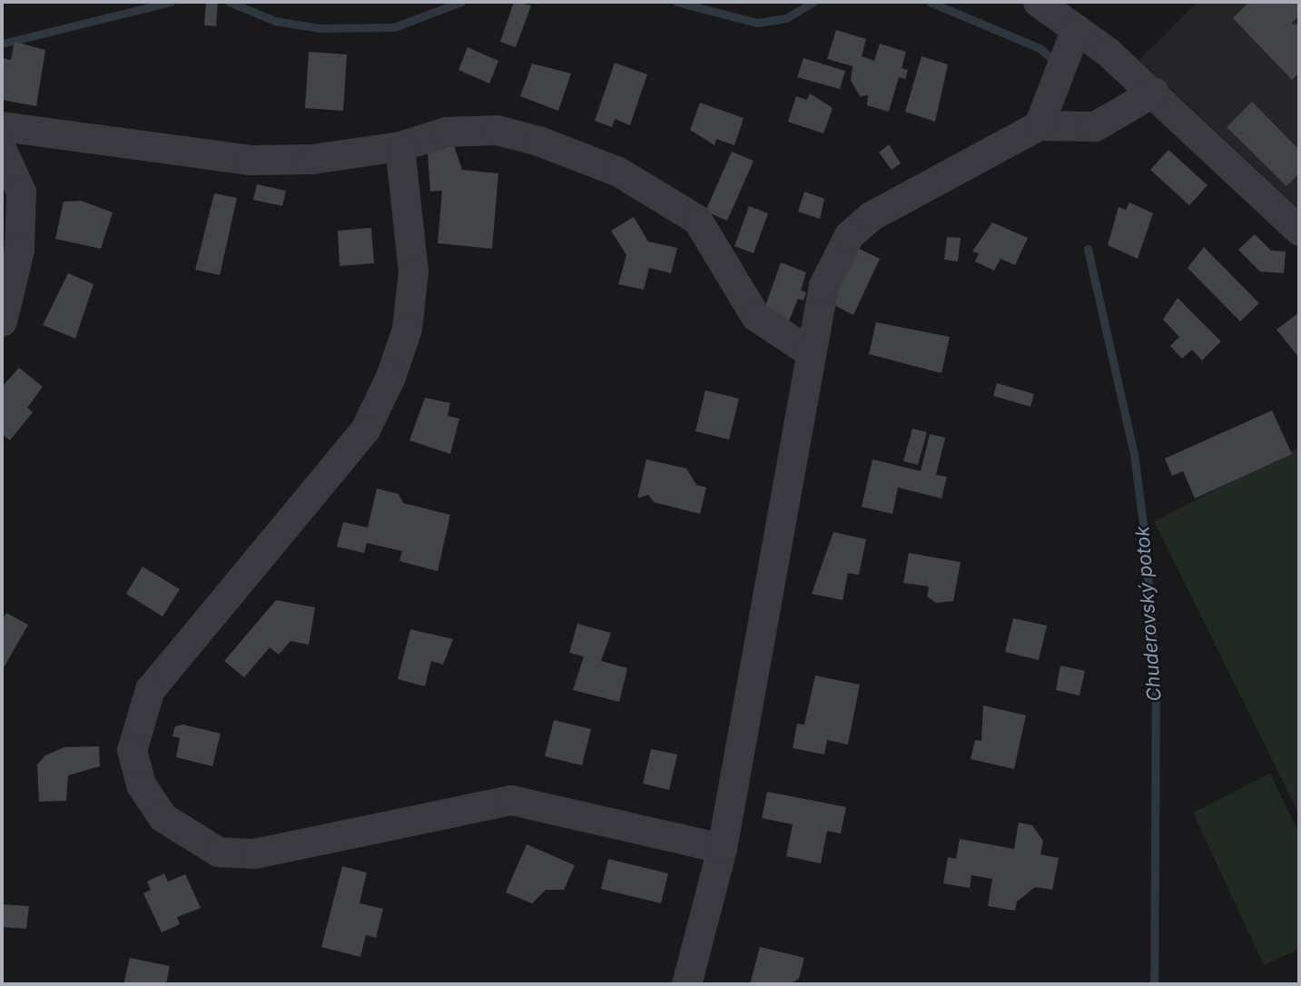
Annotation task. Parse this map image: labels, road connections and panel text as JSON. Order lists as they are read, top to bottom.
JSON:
{
  "water": ["Chuderovský potok"]
}
